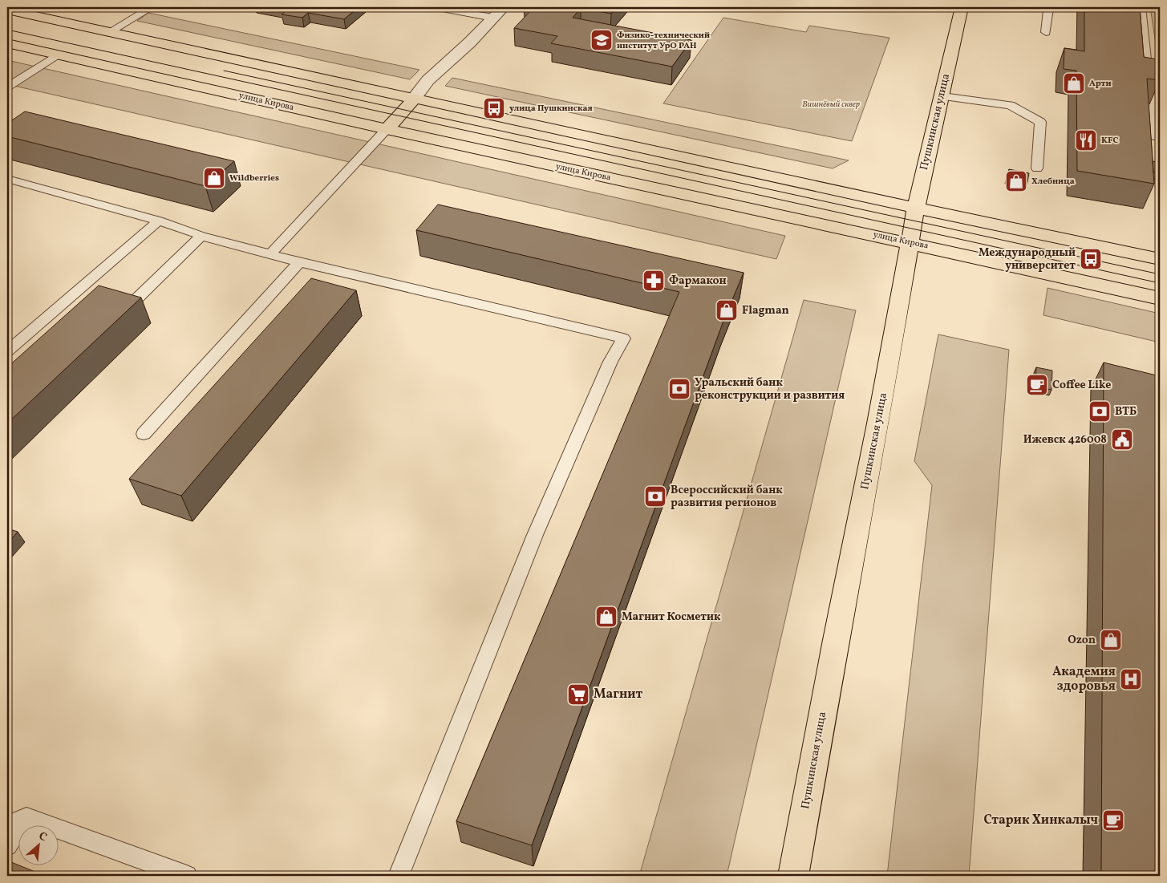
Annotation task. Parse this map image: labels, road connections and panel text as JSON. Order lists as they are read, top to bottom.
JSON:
{
  "streets": {
    "main road": ["улица Кирова", "Пушкинская улица"]
  },
  "crossings": [
    ["улица Кирова", "Пушкинская улица"]
  ],
  "parks": ["Вишнёвый сквер"],
  "places": {
    "school or university": ["Физико-технический институт УрО РАН"],
    "shop": [
      "Арти",
      "Wildberries",
      "Хлебница",
      "Flagman",
      "Магнит Косметик",
      "Ozon"
    ],
    "bus stop": ["улица Пушкинская", "Международный университет"],
    "restaurant": ["KFC"],
    "pharmacy": ["Фармакон"],
    "cafe": ["Coffee Like", "Старик Хинкалыч"],
    "bank": ["Уральский банк реконструкции и развития", "ВТБ", "Всероссийский банк развития регионов"],
    "public building": ["Ижевск 426008"],
    "hospital": ["Академия здоровья"],
    "supermarket": ["Магнит"]
  },
  "north": "top right"
}
